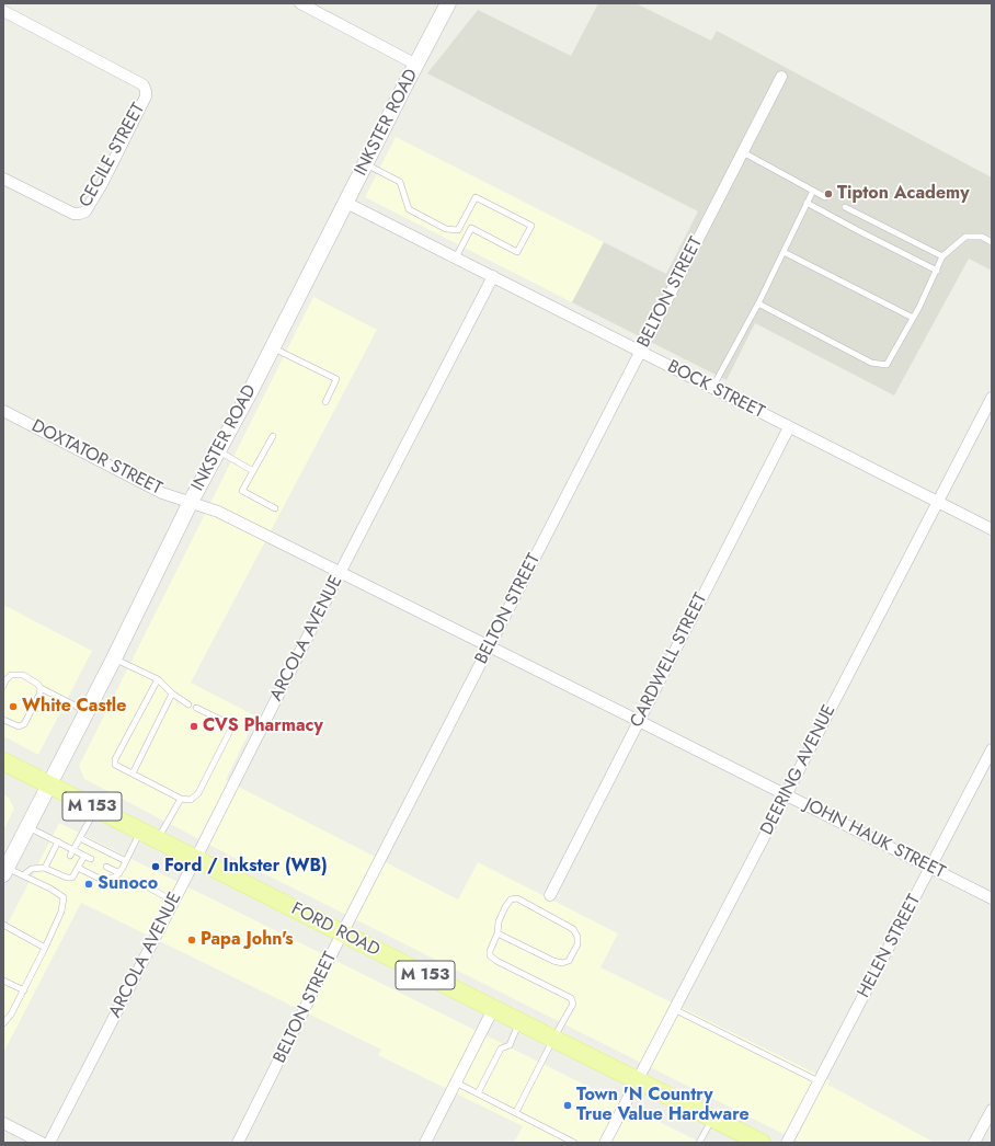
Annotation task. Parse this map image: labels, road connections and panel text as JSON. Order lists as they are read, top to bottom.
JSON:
{
  "streets": {
    "main road": ["INKSTER ROAD", "M 153", "FORD ROAD"],
    "street": [
      "CECILE STREET",
      "BELTON STREET",
      "BOCK STREET",
      "DOXTATOR STREET",
      "ARCOLA AVENUE",
      "CARDWELL STREET",
      "DEERING AVENUE",
      "JOHN HAUK STREET",
      "HELEN STREET"
    ]
  },
  "crossings": [
    ["INKSTER ROAD", "BOCK STREET"],
    ["INKSTER ROAD", "DOXTATOR STREET"],
    ["INKSTER ROAD", "FORD ROAD"],
    ["BELTON STREET", "BOCK STREET"],
    ["BELTON STREET", "DOXTATOR STREET"],
    ["BELTON STREET", "JOHN HAUK STREET"],
    ["BELTON STREET", "FORD ROAD"],
    ["BOCK STREET", "ARCOLA AVENUE"],
    ["BOCK STREET", "CARDWELL STREET"],
    ["BOCK STREET", "DEERING AVENUE"],
    ["DOXTATOR STREET", "ARCOLA AVENUE"],
    ["DOXTATOR STREET", "JOHN HAUK STREET"],
    ["ARCOLA AVENUE", "FORD ROAD"],
    ["CARDWELL STREET", "JOHN HAUK STREET"],
    ["DEERING AVENUE", "JOHN HAUK STREET"],
    ["DEERING AVENUE", "FORD ROAD"],
    ["JOHN HAUK STREET", "HELEN STREET"]
  ],
  "places": [
    "Tipton Academy",
    "White Castle",
    "CVS Pharmacy",
    "Ford / Inkster (WB)",
    "Sunoco",
    "Papa John's",
    "Town 'N Country True Value Hardware"
  ]
}
